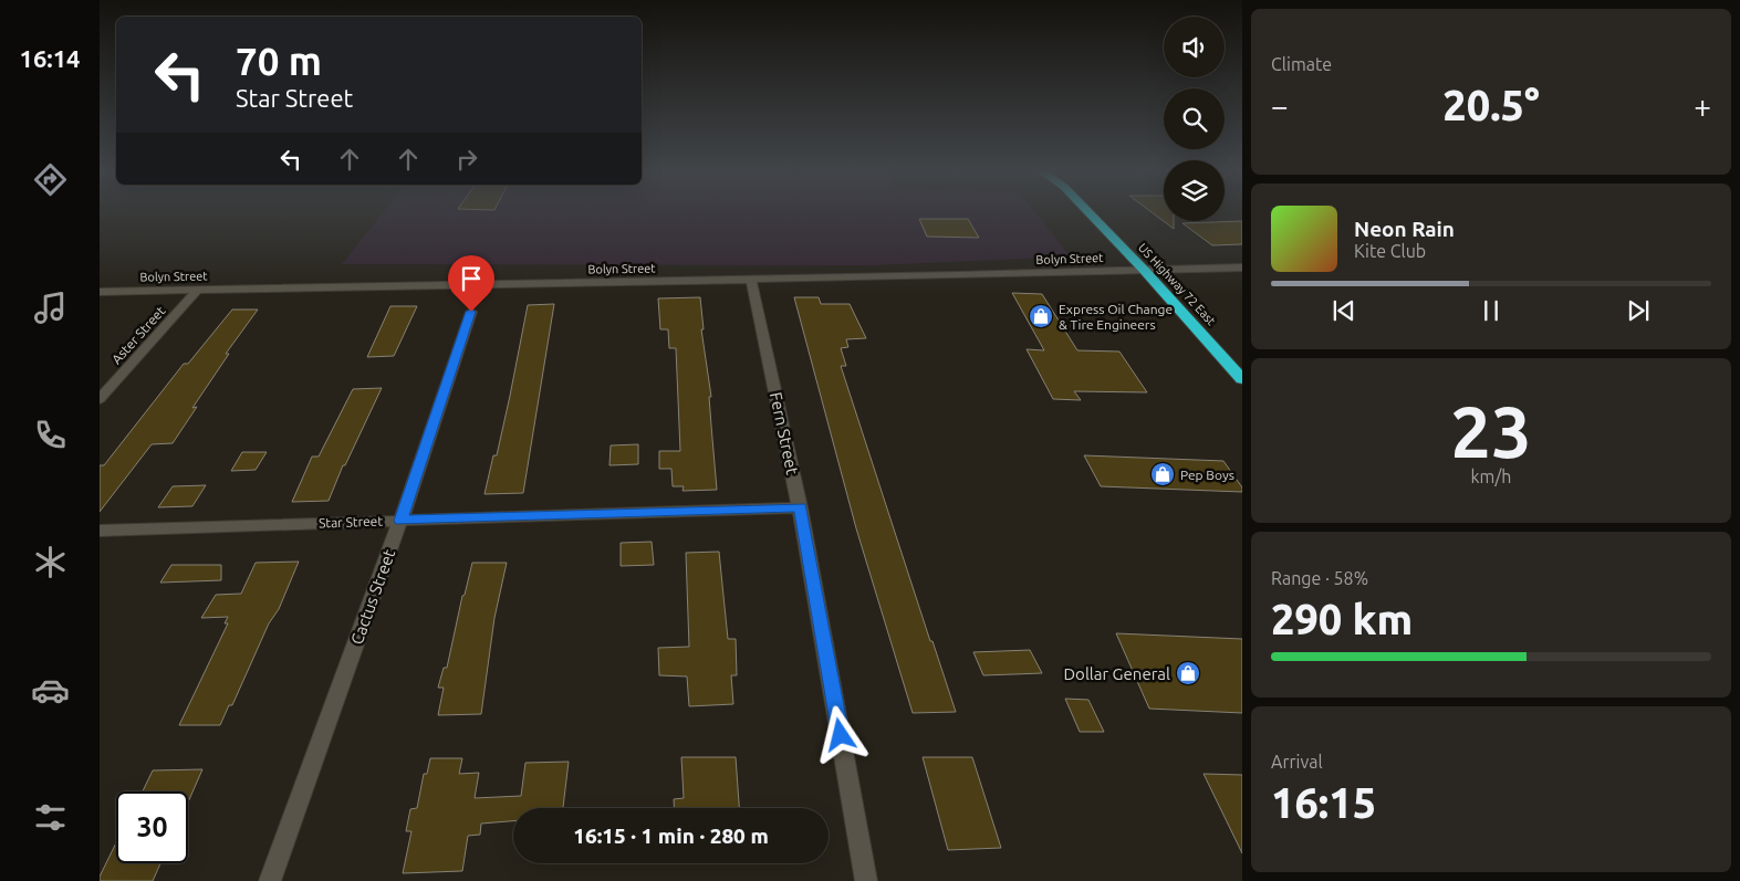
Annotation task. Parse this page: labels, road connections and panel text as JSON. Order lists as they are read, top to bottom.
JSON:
{
  "streets": {
    "highway": ["US Highway 72 East"],
    "street": [
      "Bolyn Street",
      "Aster Street",
      "Fern Street",
      "Star Street",
      "Cactus Street"
    ]
  },
  "crossings": [
    ["Bolyn Street", "US Highway 72 East"],
    ["Bolyn Street", "Aster Street"],
    ["Bolyn Street", "Fern Street"],
    ["Fern Street", "Star Street"],
    ["Star Street", "Cactus Street"]
  ],
  "places": {
    "shop": ["Express Oil Change & Tire Engineers", "Pep Boys", "Dollar General"]
  },
  "page": {
    "tabs": "16:14",
    "tile": [
      "Climate",
      ["23", "km/h"],
      ["Range · 58%", "290 km"],
      ["Arrival", "16:15"]
    ],
    "turn": ["70 m", "Star Street"],
    "heat": ["−", "20.5°", "+"],
    "song": ["Neon Rain", "Kite Club"],
    "limit": "30",
    "trip": "16:15 · 1 min · 280 m"
  }
}
